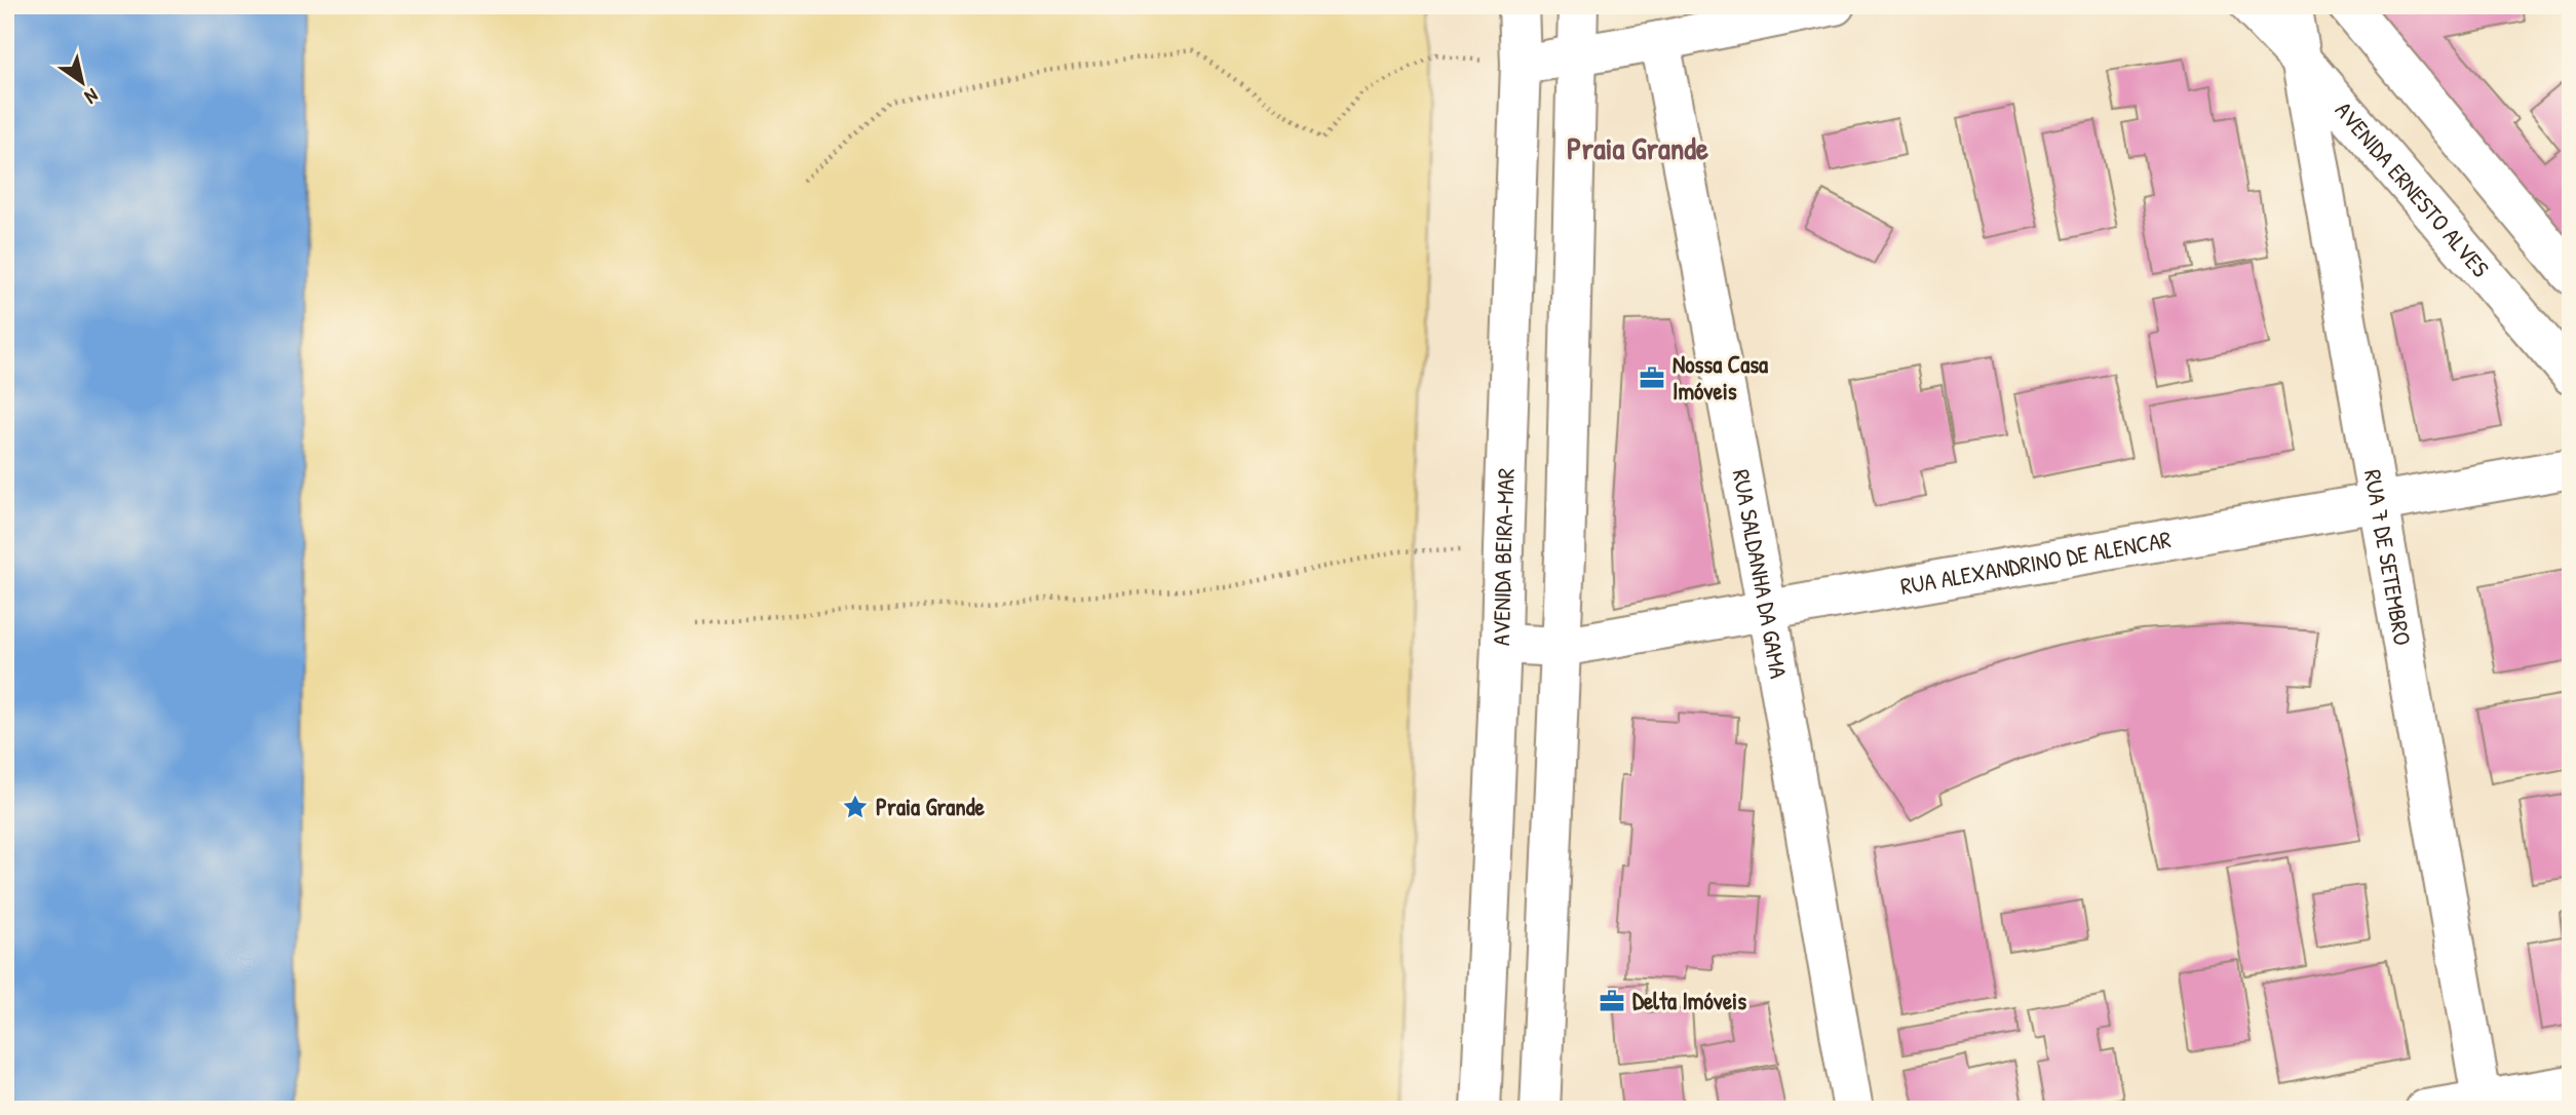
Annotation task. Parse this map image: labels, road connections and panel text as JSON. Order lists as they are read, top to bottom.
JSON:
{
  "streets": {
    "street": [
      "AVENIDA ERNESTO ALVES",
      "AVENIDA BEIRA-MAR",
      "RUA 7 DE SETEMBRO",
      "RUA ALEXANDRINO DE ALENCAR",
      "RUA SALDANHA DA GAMA"
    ]
  },
  "crossings": [
    ["AVENIDA ERNESTO ALVES", "RUA 7 DE SETEMBRO"],
    ["AVENIDA BEIRA-MAR", "RUA ALEXANDRINO DE ALENCAR"],
    ["RUA 7 DE SETEMBRO", "RUA ALEXANDRINO DE ALENCAR"],
    ["RUA ALEXANDRINO DE ALENCAR", "RUA SALDANHA DA GAMA"]
  ],
  "districts": ["Praia Grande"],
  "places": {
    "office": ["Nossa Casa Imóveis", "Delta Imóveis"],
    "place": ["Praia Grande"]
  },
  "north": "bottom right"
}
